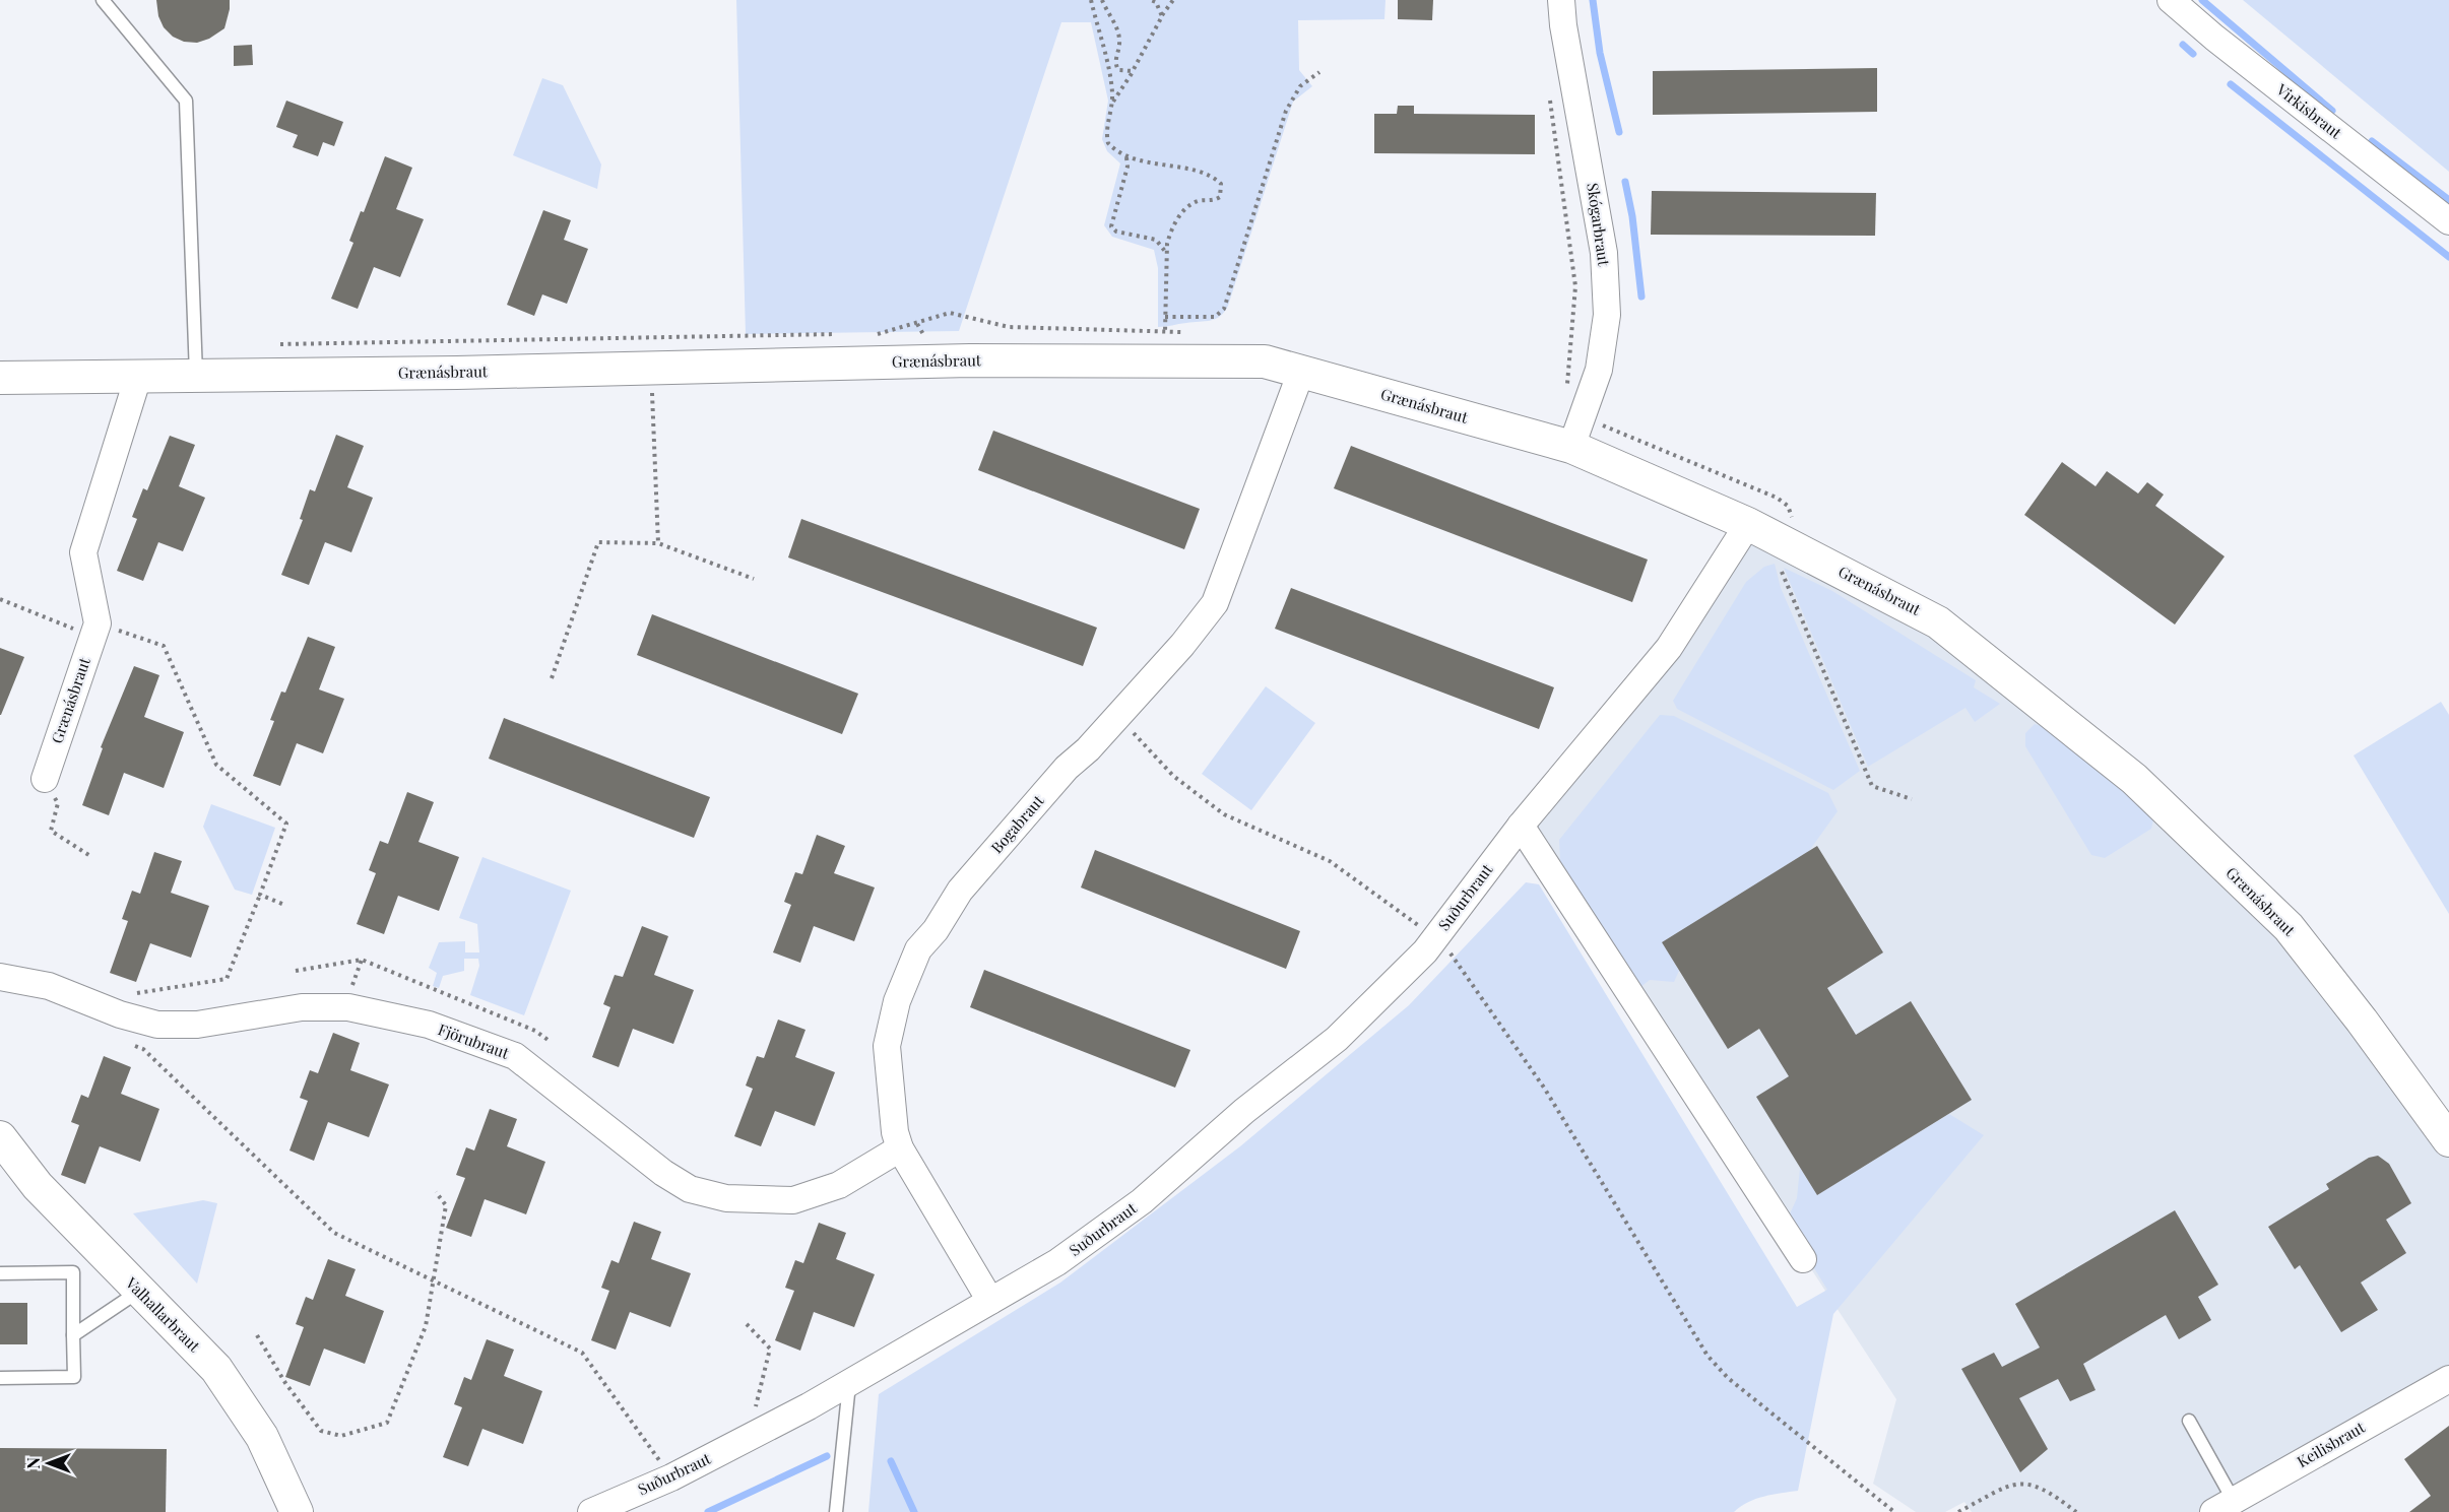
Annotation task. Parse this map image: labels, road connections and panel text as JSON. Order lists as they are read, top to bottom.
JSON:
{
  "streets": {
    "street": [
      "Virkisbraut",
      "Skógarbraut",
      "Grænásbraut",
      "Bogabraut",
      "Suðurbraut",
      "Fjörubraut",
      "Valhallarbraut",
      "Keilisbraut"
    ]
  },
  "crossings": [
    ["Skógarbraut", "Grænásbraut"],
    ["Grænásbraut", "Bogabraut"],
    ["Grænásbraut", "Suðurbraut"],
    ["Bogabraut", "Suðurbraut"],
    ["Bogabraut", "Fjörubraut"]
  ],
  "north": "left"
}
